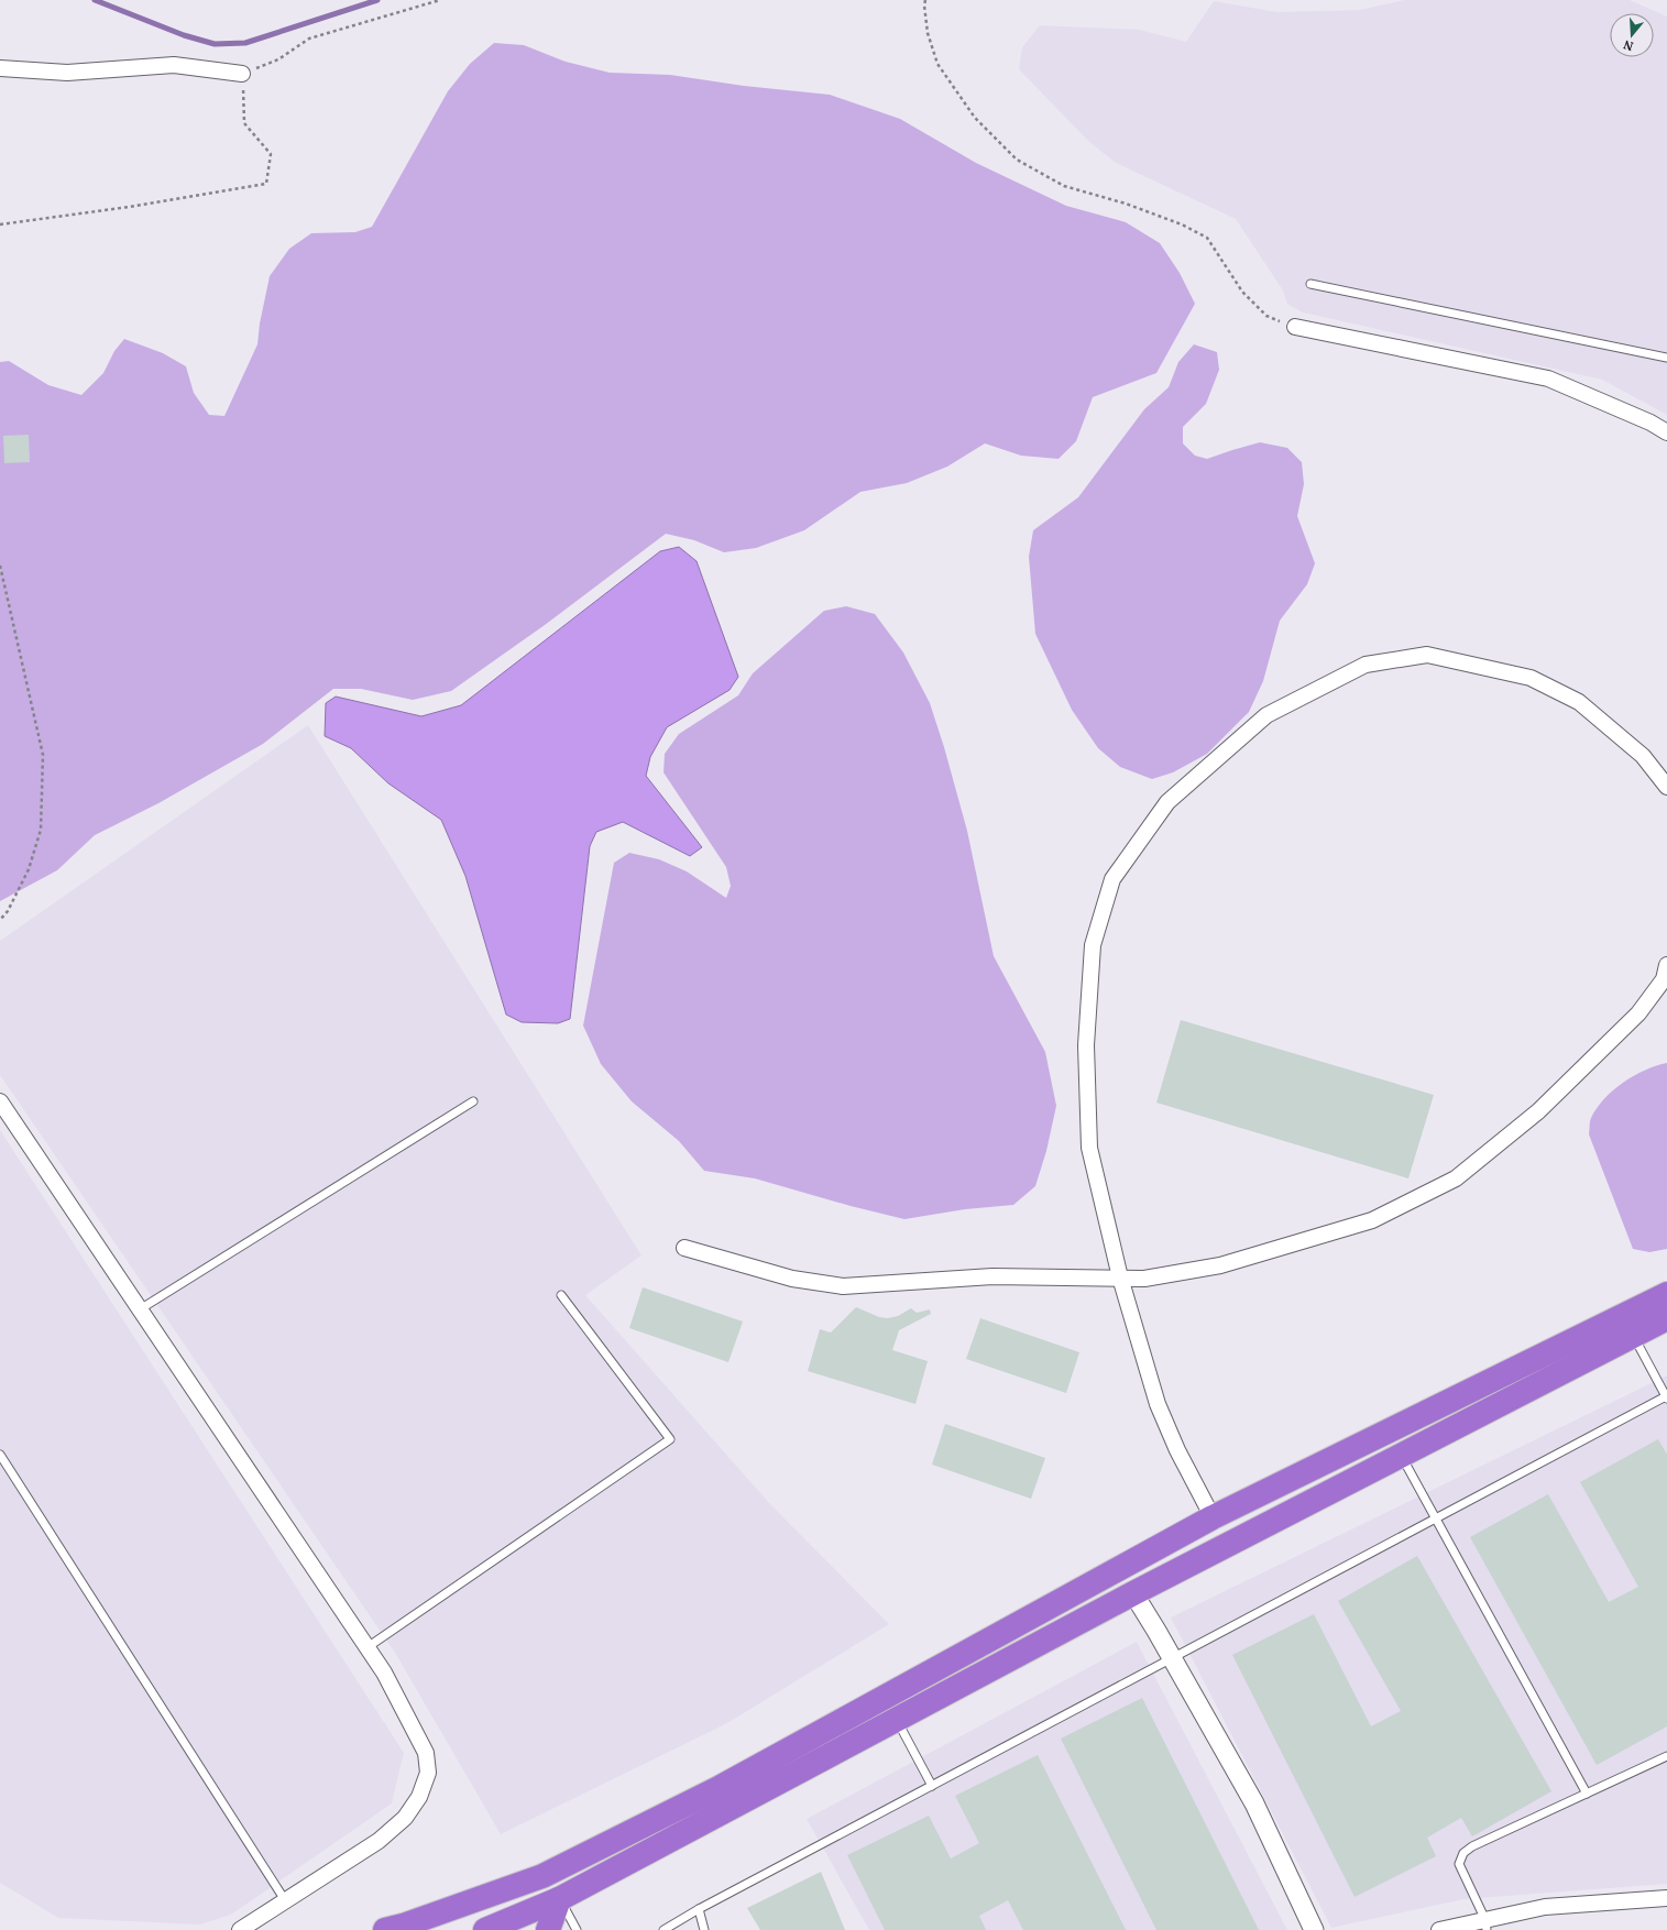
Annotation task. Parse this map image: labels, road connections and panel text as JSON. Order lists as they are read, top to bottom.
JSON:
{
  "north": "bottom"
}
